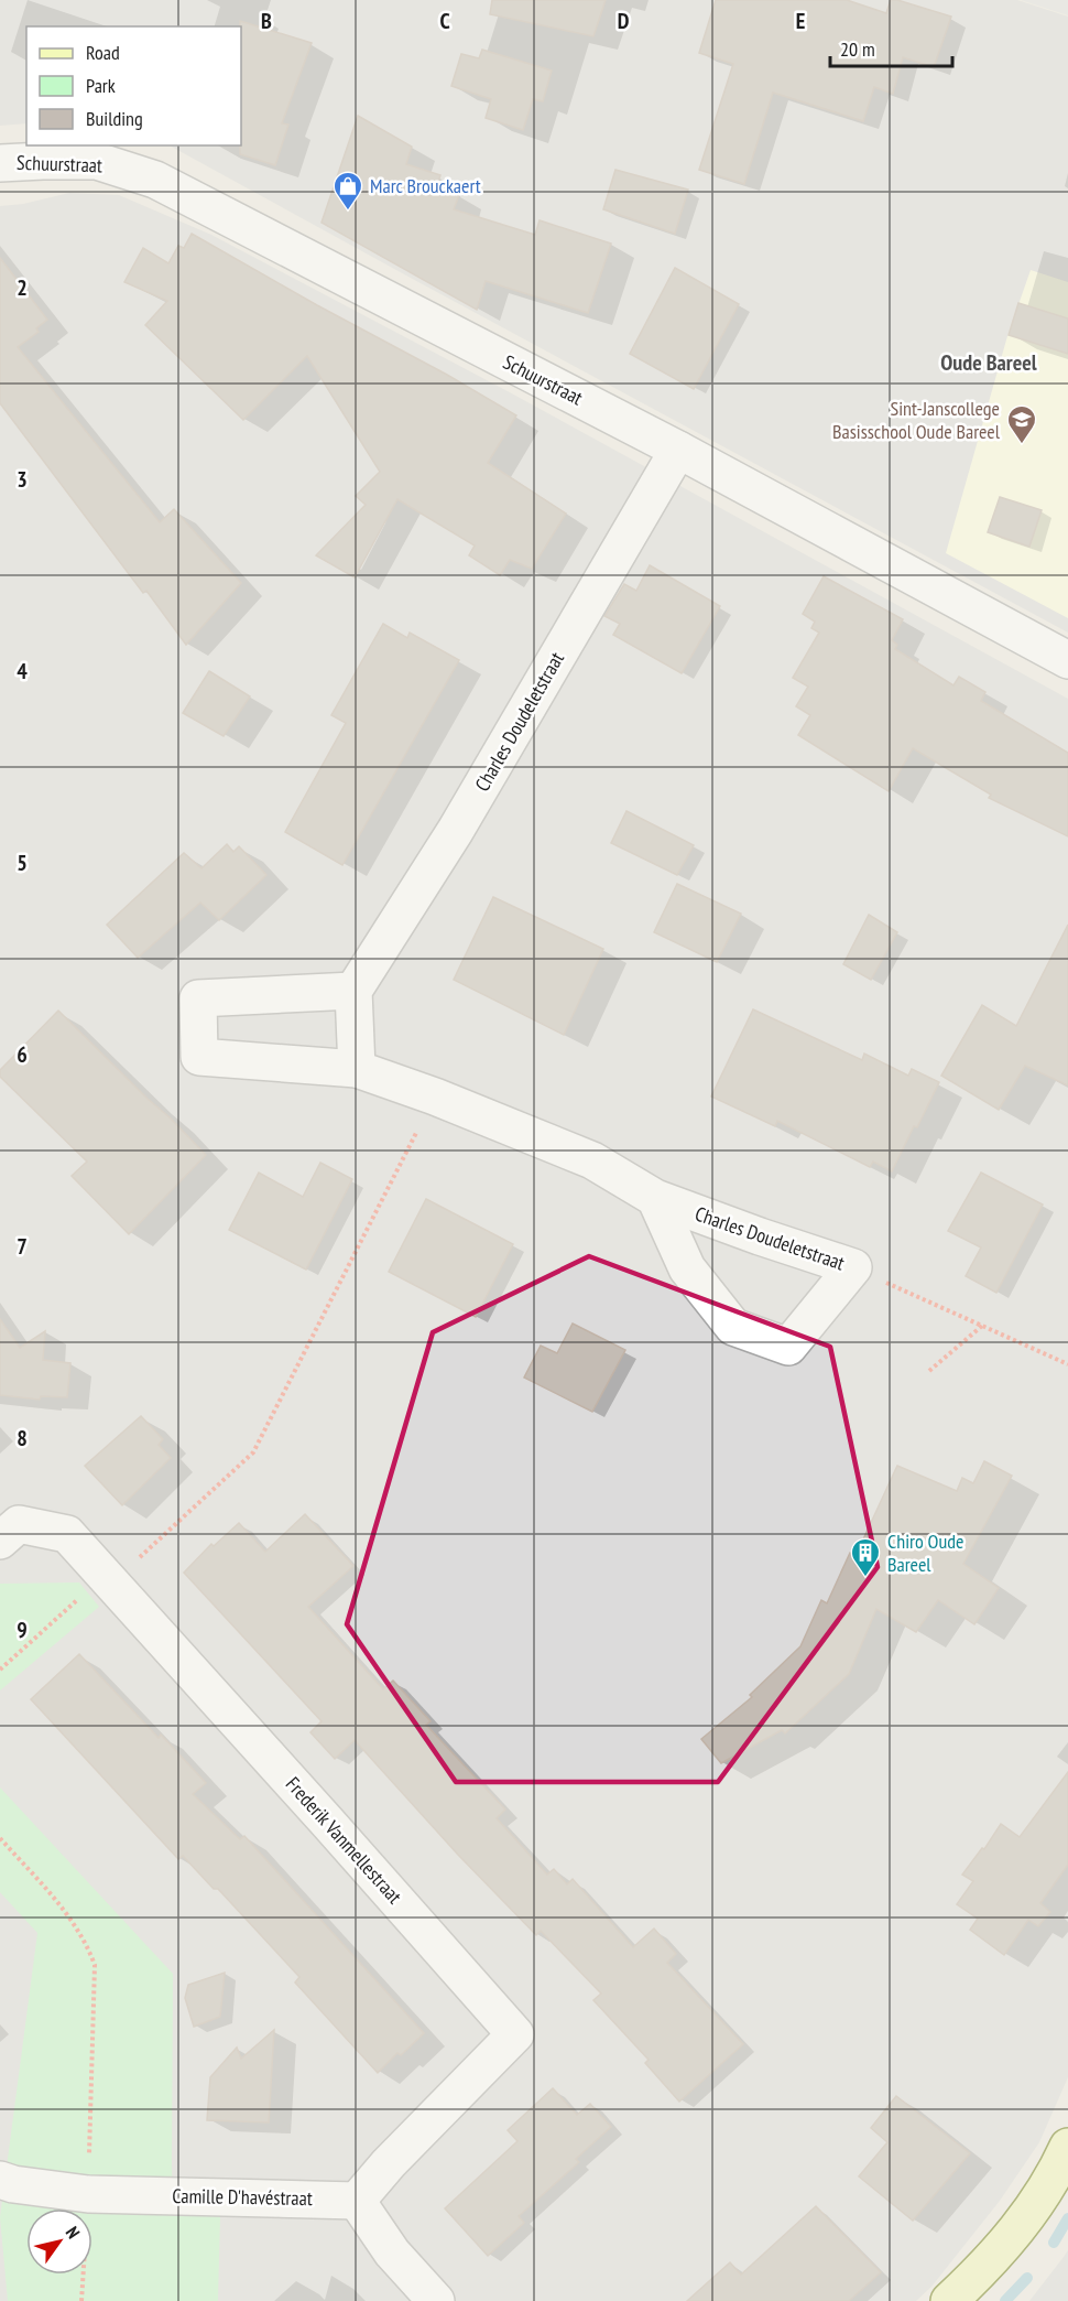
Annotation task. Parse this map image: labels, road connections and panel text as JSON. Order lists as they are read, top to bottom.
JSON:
{
  "streets": {
    "street": [
      "Schuurstraat",
      "Charles Doudeletstraat",
      "Frederik Vanmellestraat",
      "Camille D'havéstraat"
    ]
  },
  "crossings": [
    ["Schuurstraat", "Charles Doudeletstraat"],
    ["Frederik Vanmellestraat", "Camille D'havéstraat"]
  ],
  "districts": ["Oude Bareel"],
  "places": {
    "shop": ["Marc Brouckaert"],
    "school or university": ["Sint-Janscollege Basisschool Oude Bareel"],
    "building": ["Chiro Oude Bareel"]
  },
  "legend": ["Road", "Park", "Building"],
  "scale_bar": "20 m",
  "north": "top right",
  "grid": {
    "columns": [
      "B",
      "C",
      "D",
      "E"
    ],
    "rows": [
      "2",
      "3",
      "4",
      "5",
      "6",
      "7",
      "8",
      "9"
    ]
  }
}
